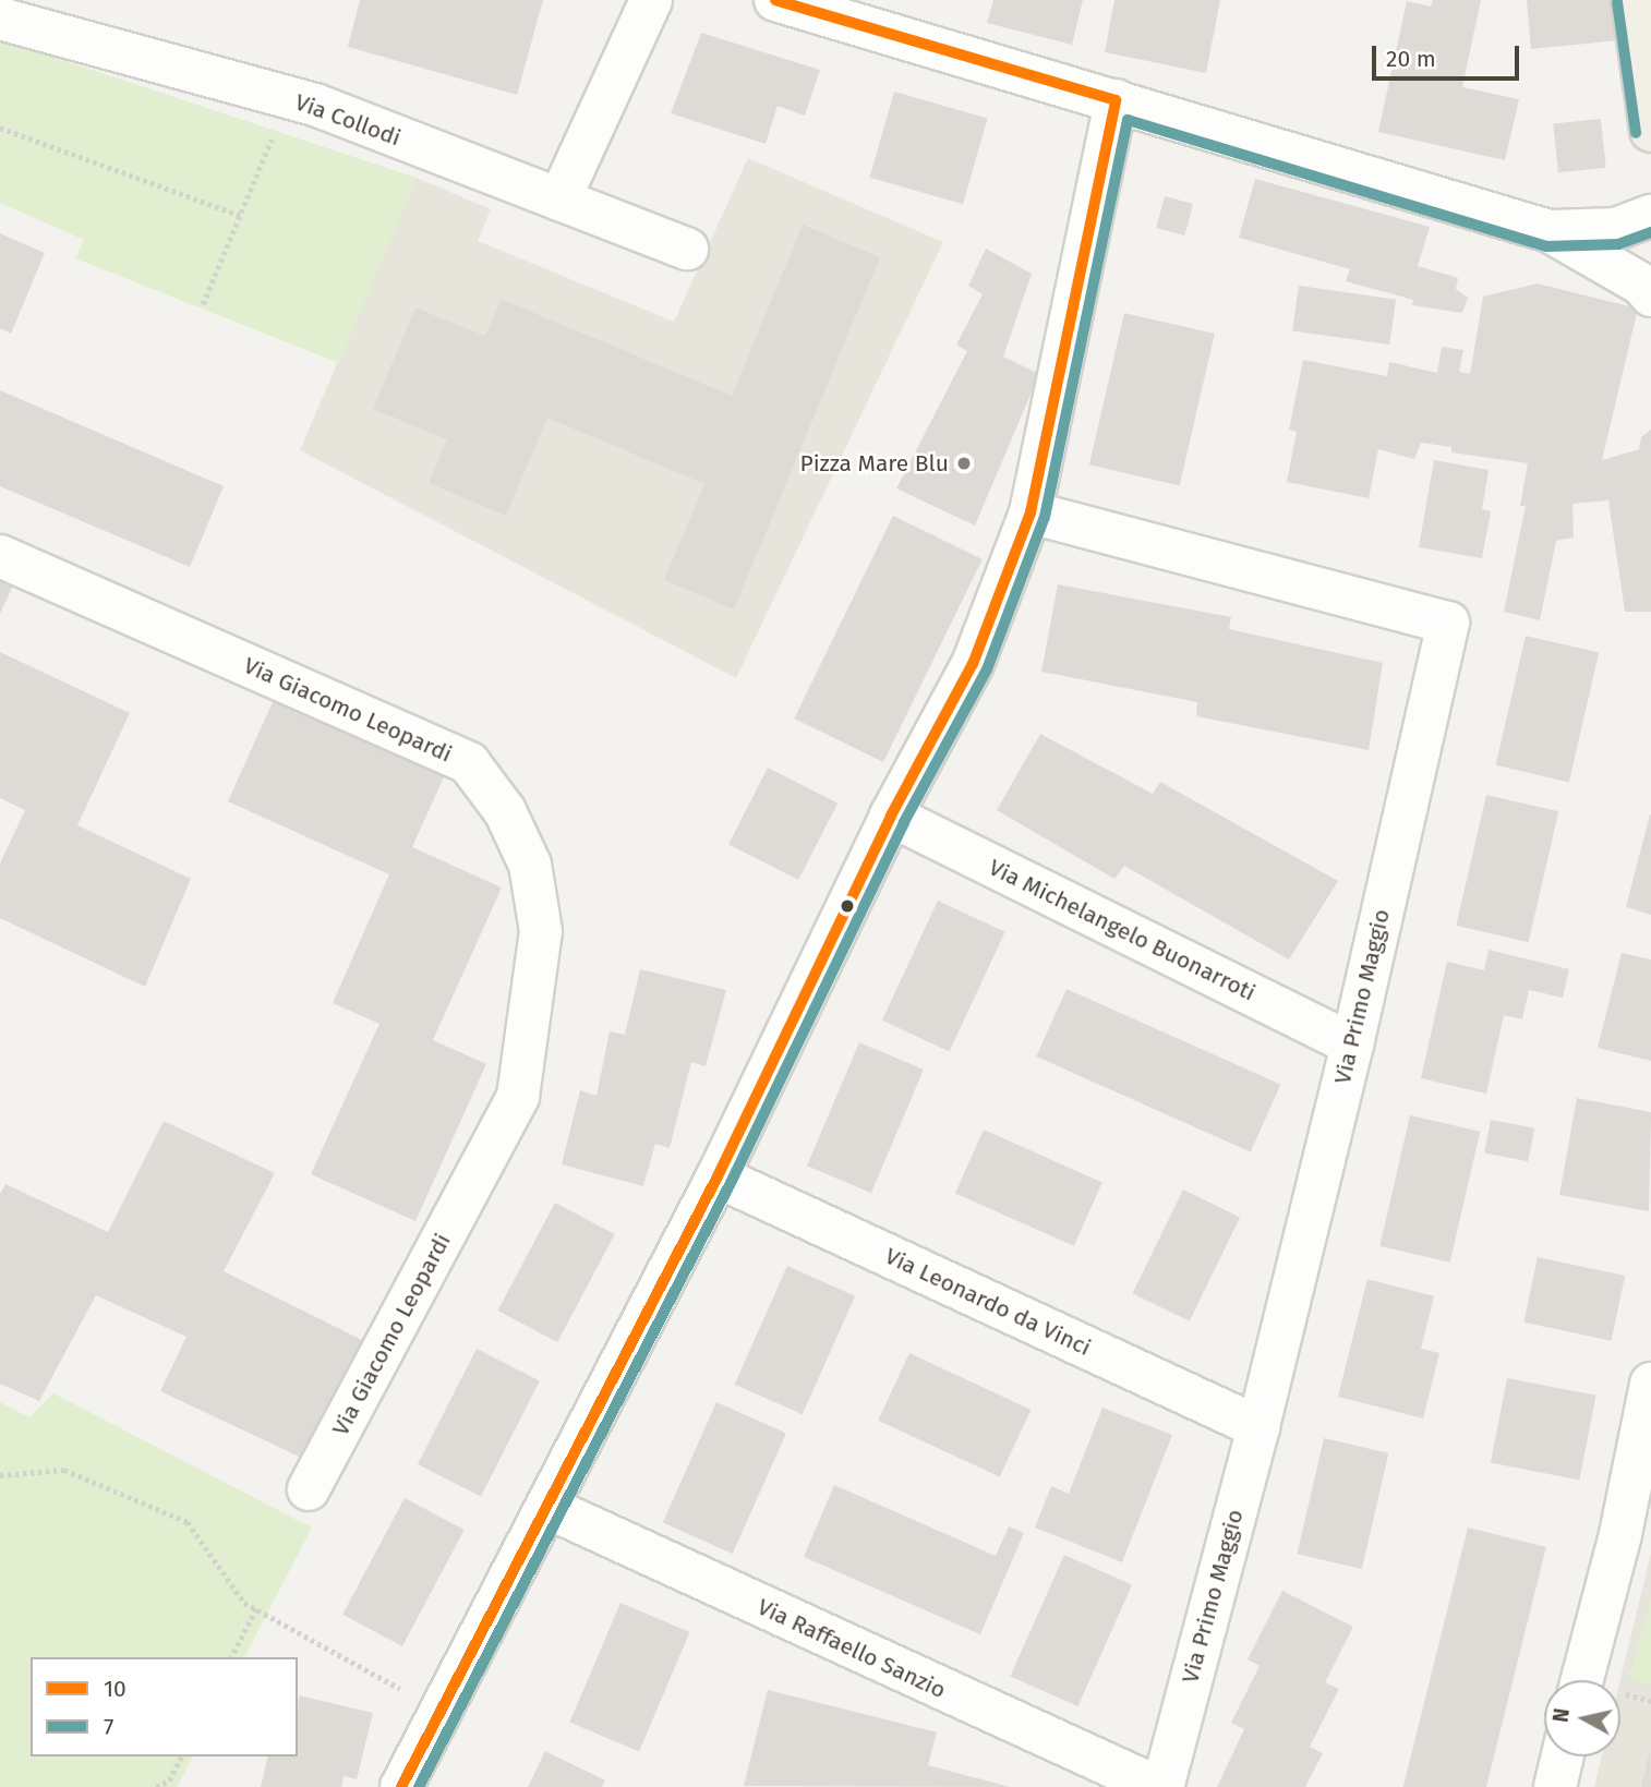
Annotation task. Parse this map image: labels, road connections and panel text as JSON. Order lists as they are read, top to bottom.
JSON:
{
  "streets": {
    "street": [
      "Via Collodi",
      "Via Giacomo Leopardi",
      "Via Michelangelo Buonarroti",
      "Via Primo Maggio",
      "Via Leonardo da Vinci",
      "Via Raffaello Sanzio"
    ]
  },
  "crossings": [
    ["Via Michelangelo Buonarroti", "Via Primo Maggio"],
    ["Via Primo Maggio", "Via Leonardo da Vinci"],
    ["Via Primo Maggio", "Via Raffaello Sanzio"]
  ],
  "places": ["Pizza Mare Blu"],
  "lines": ["transit line 10", "transit line 7"],
  "legend": ["10", "7"],
  "scale_bar": "20 m",
  "north": "left"
}
